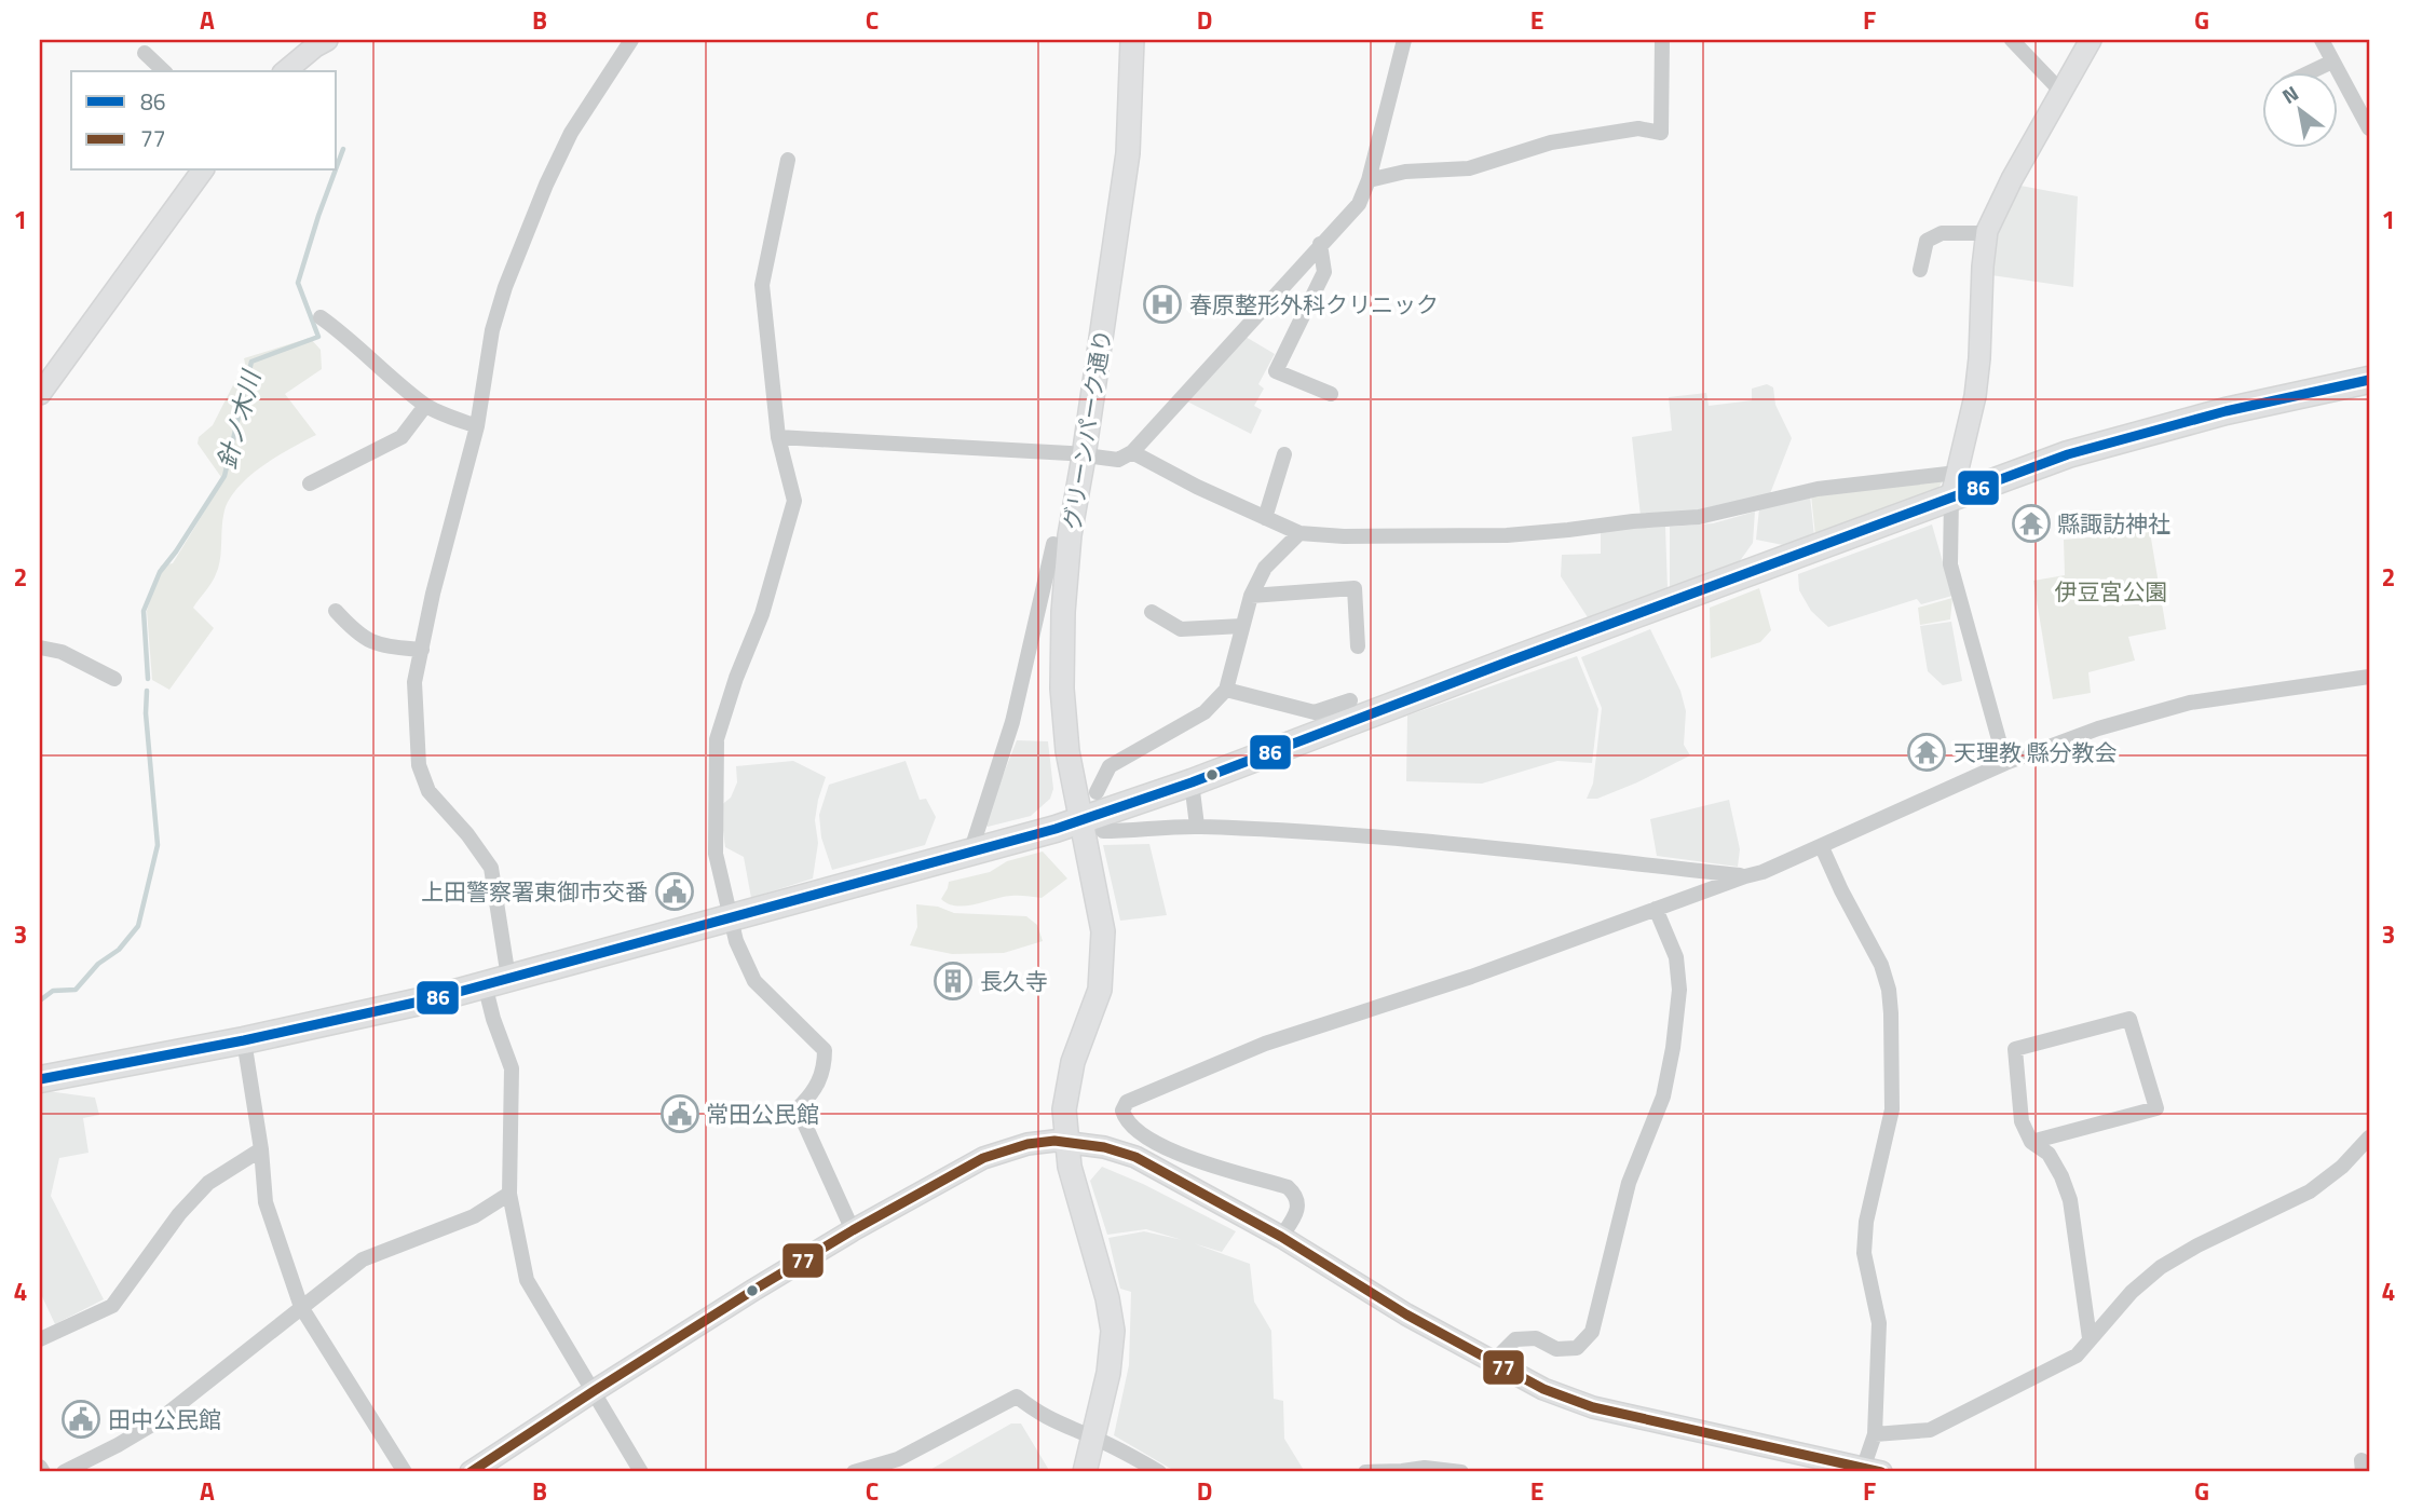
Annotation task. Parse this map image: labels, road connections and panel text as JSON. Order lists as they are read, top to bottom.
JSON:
{
  "streets": {
    "main road": ["グリーンパーク通り"]
  },
  "water": ["針ノ木川"],
  "parks": ["伊豆宮公園"],
  "places": {
    "hospital": ["春原整形外科クリニック"],
    "temple": ["縣諏訪神社", "天理教 縣分教会"],
    "public building": ["上田警察署東御市交番", "常田公民館", "田中公民館"],
    "building": ["長久寺"]
  },
  "lines": ["transit line 86", "transit line 77"],
  "legend": ["86", "77"],
  "north": "top left",
  "grid": {
    "columns": [
      "A",
      "B",
      "C",
      "D",
      "E",
      "F",
      "G"
    ],
    "rows": [
      "1",
      "2",
      "3",
      "4"
    ]
  }
}
